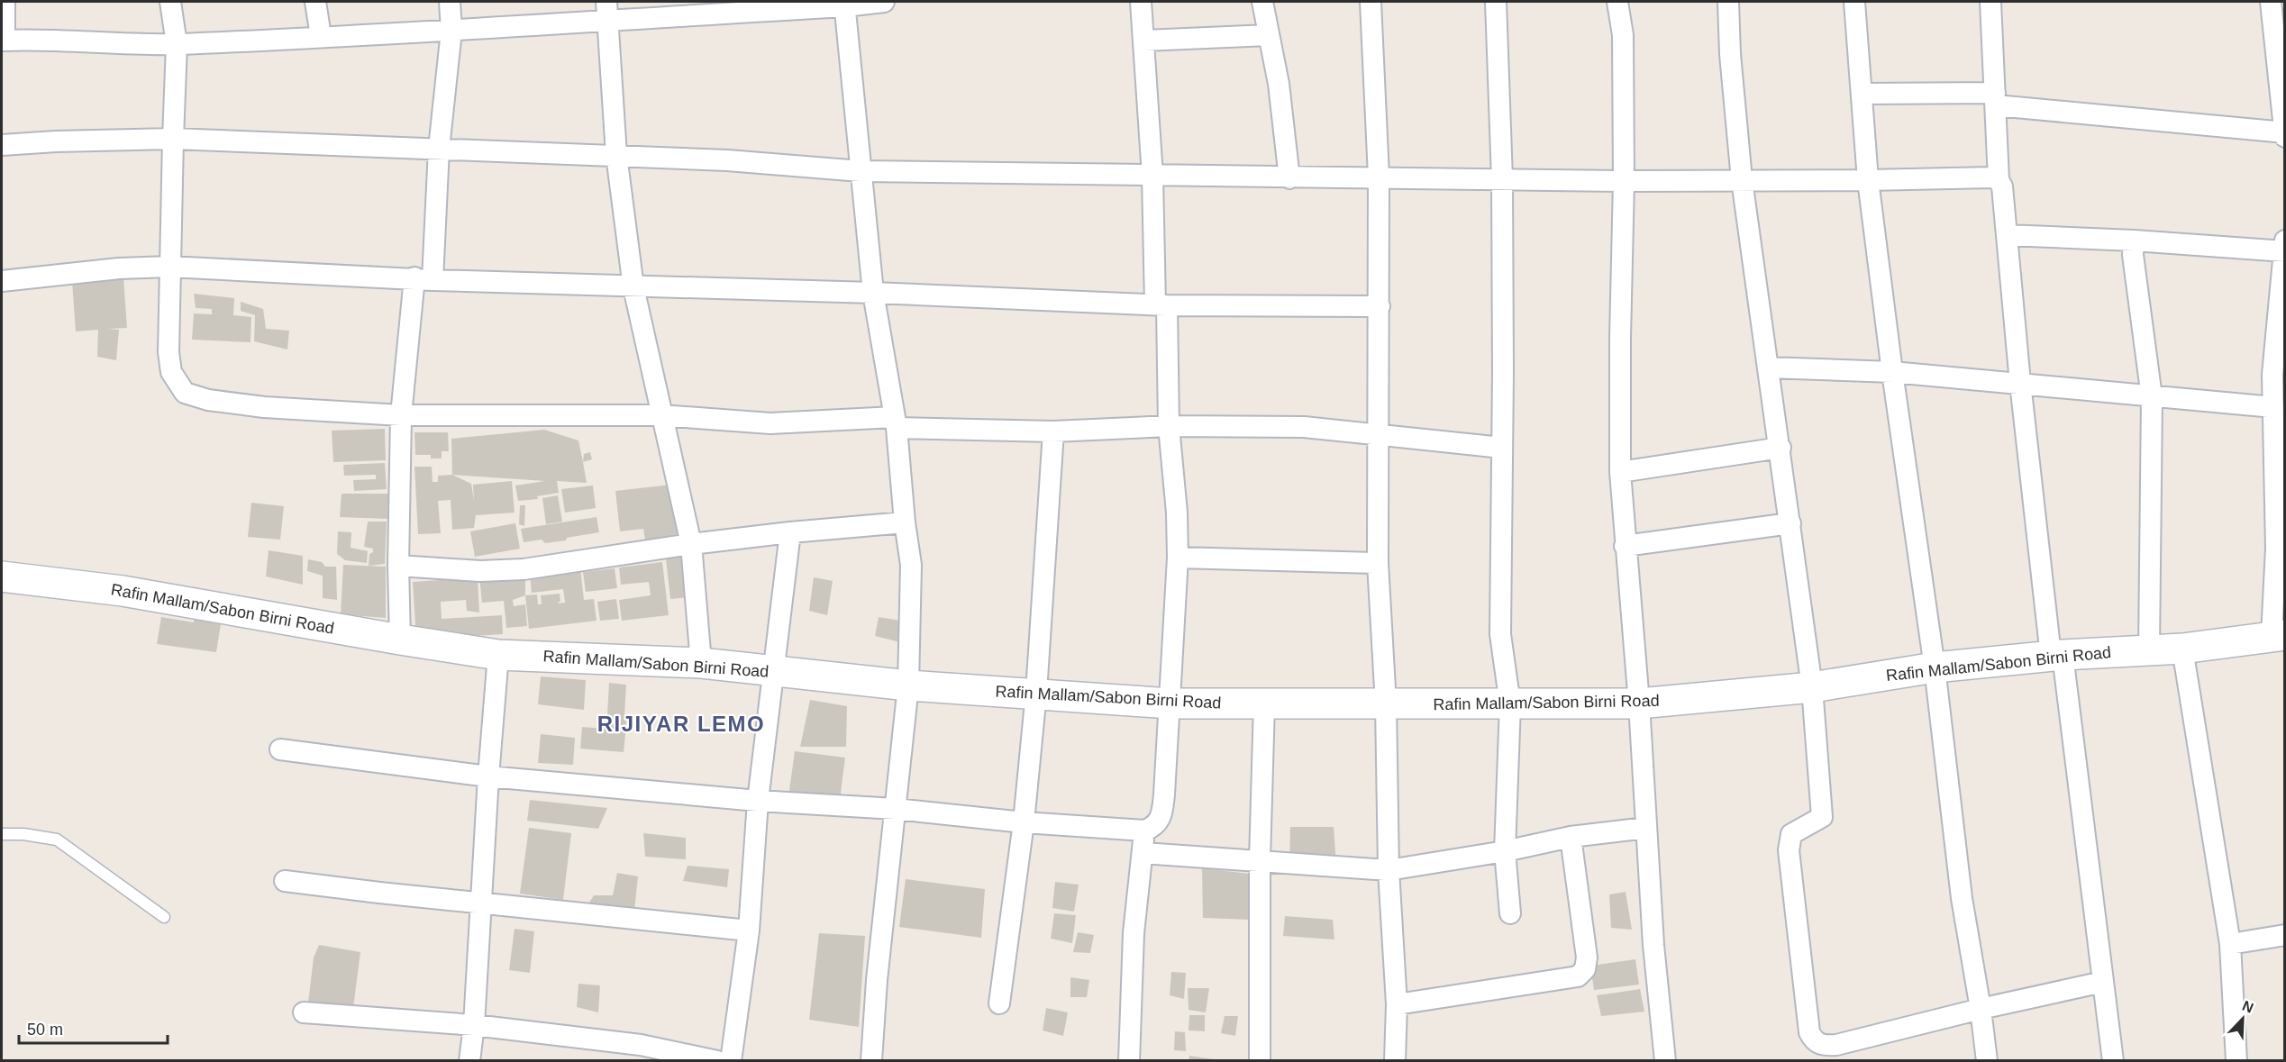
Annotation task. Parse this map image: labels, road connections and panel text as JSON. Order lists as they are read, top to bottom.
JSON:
{
  "streets": {
    "street": ["Rafin Mallam/Sabon Birni Road"]
  },
  "districts": ["RIJIYAR LEMO"],
  "scale_bar": "50 m",
  "north": "top right"
}
